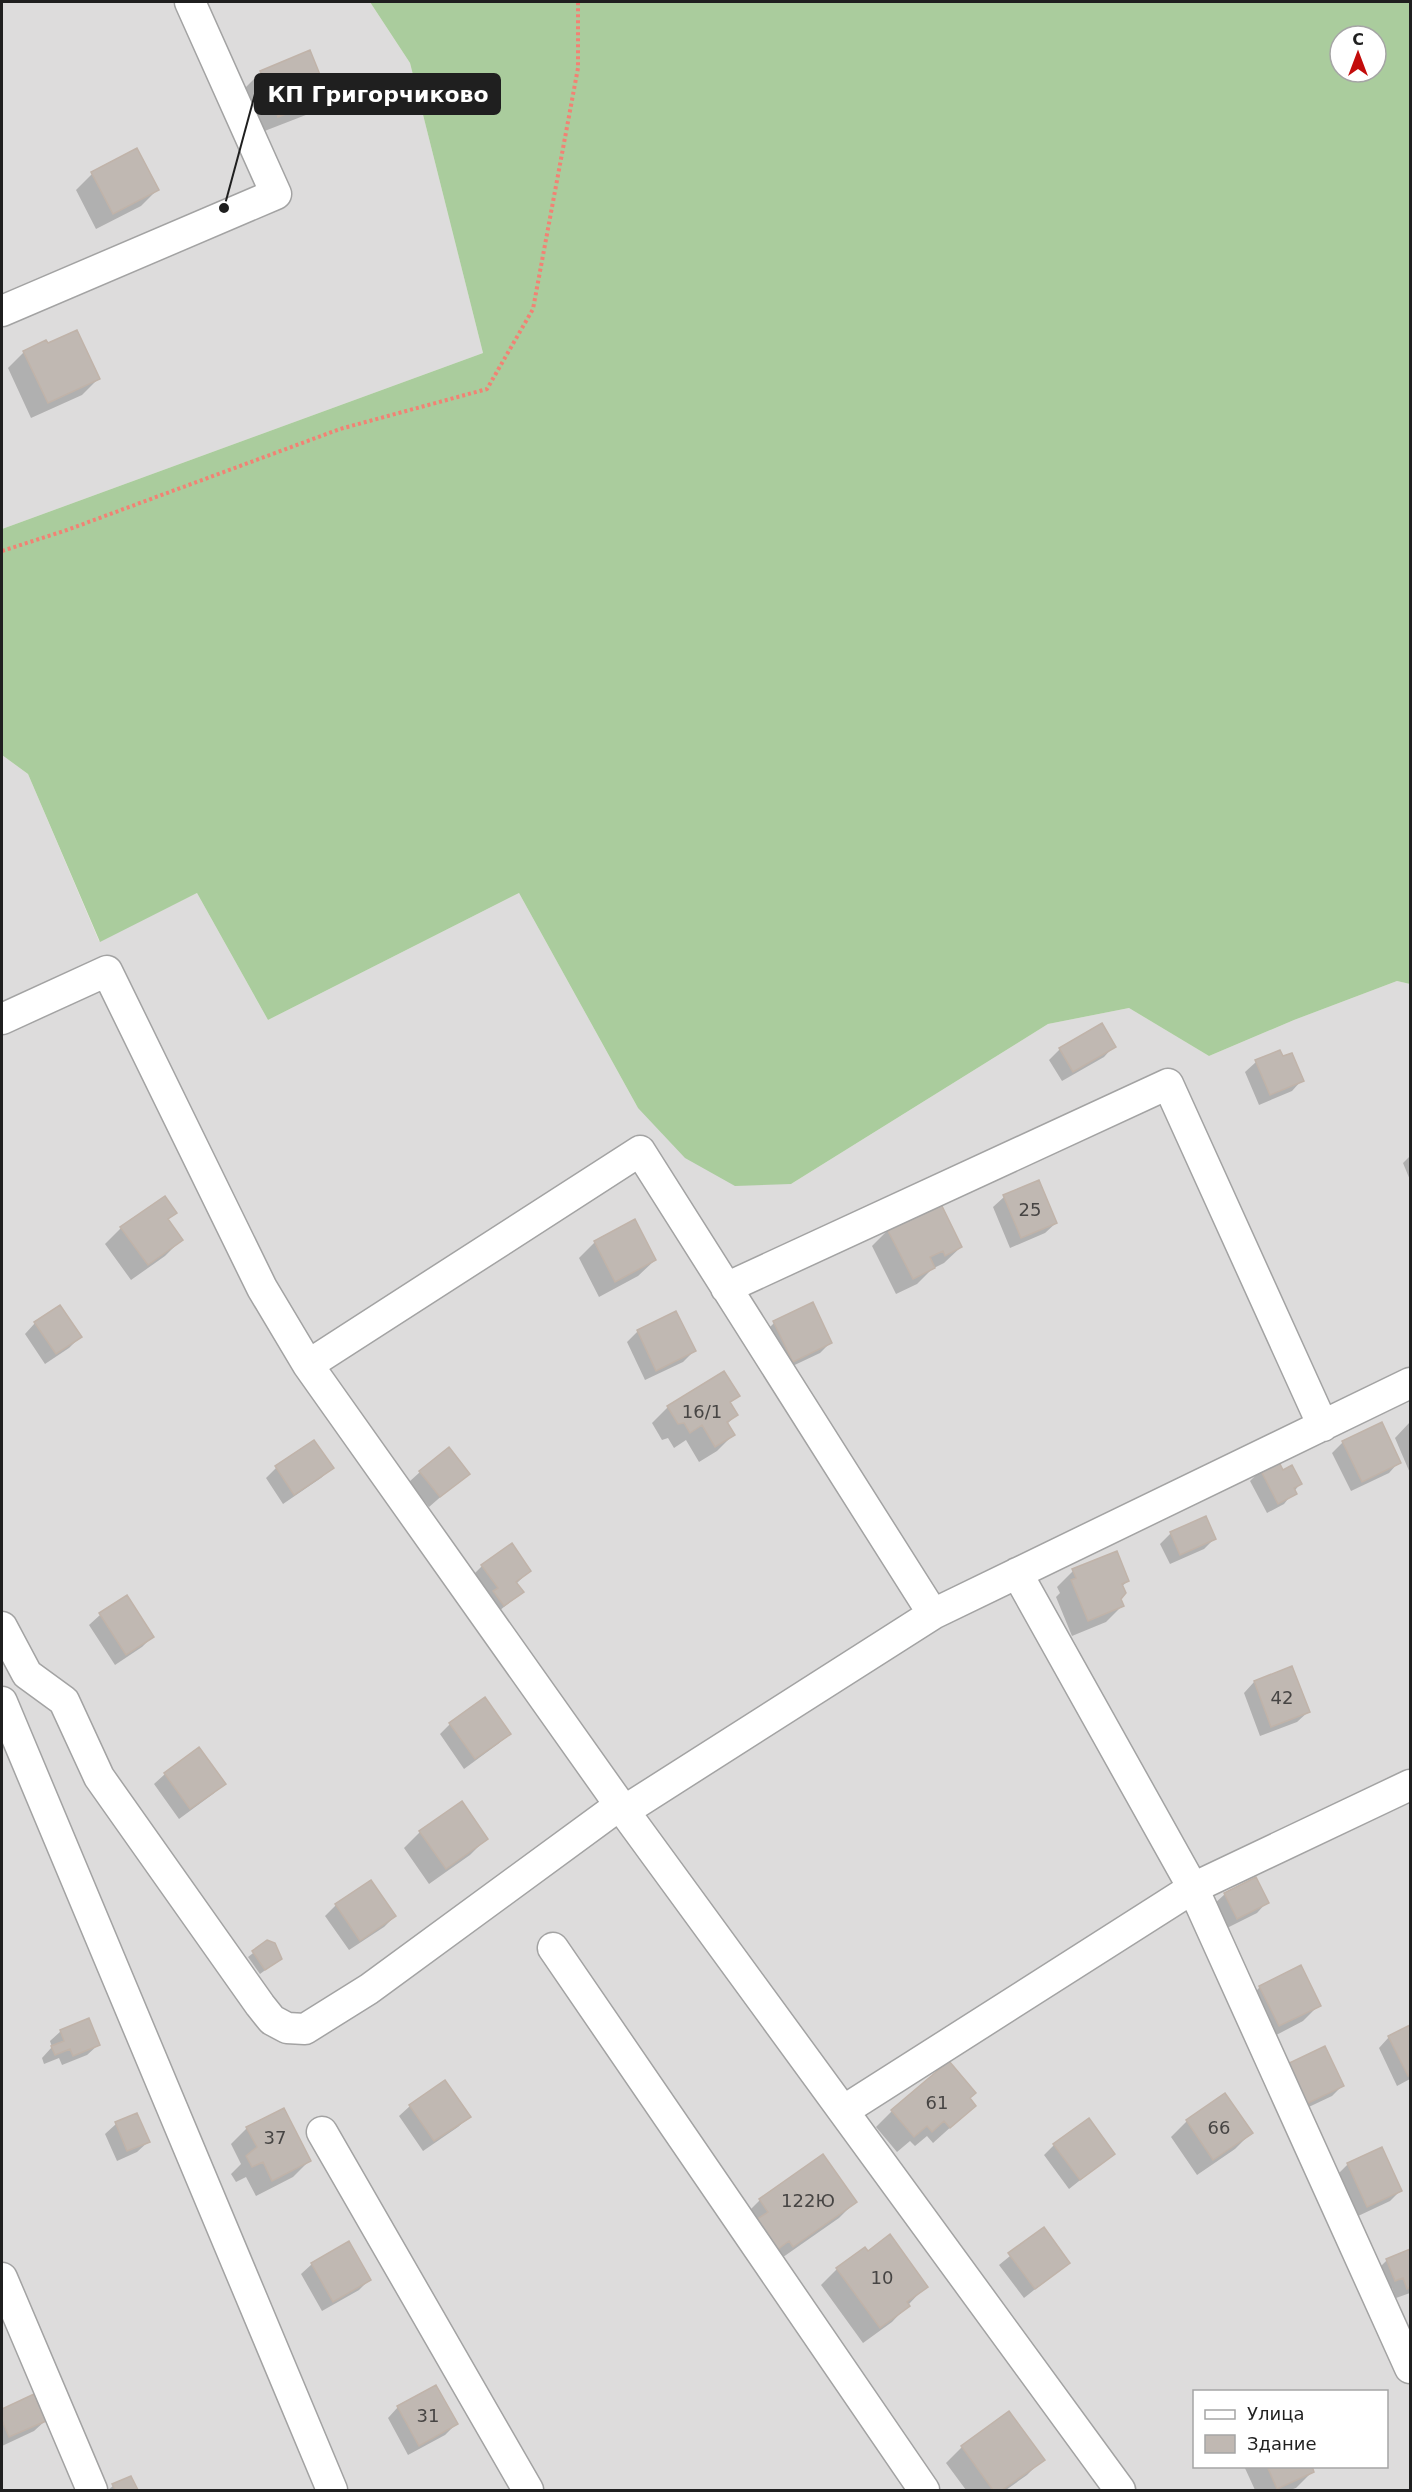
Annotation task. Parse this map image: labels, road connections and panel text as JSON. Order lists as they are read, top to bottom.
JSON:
{
  "places": ["КП Григорчиково"],
  "house_numbers": [
    "25",
    "16/1",
    "42",
    "61",
    "66",
    "37",
    "122Ю",
    "10",
    "31"
  ],
  "legend": ["Улица", "Здание"],
  "north": "top"
}
